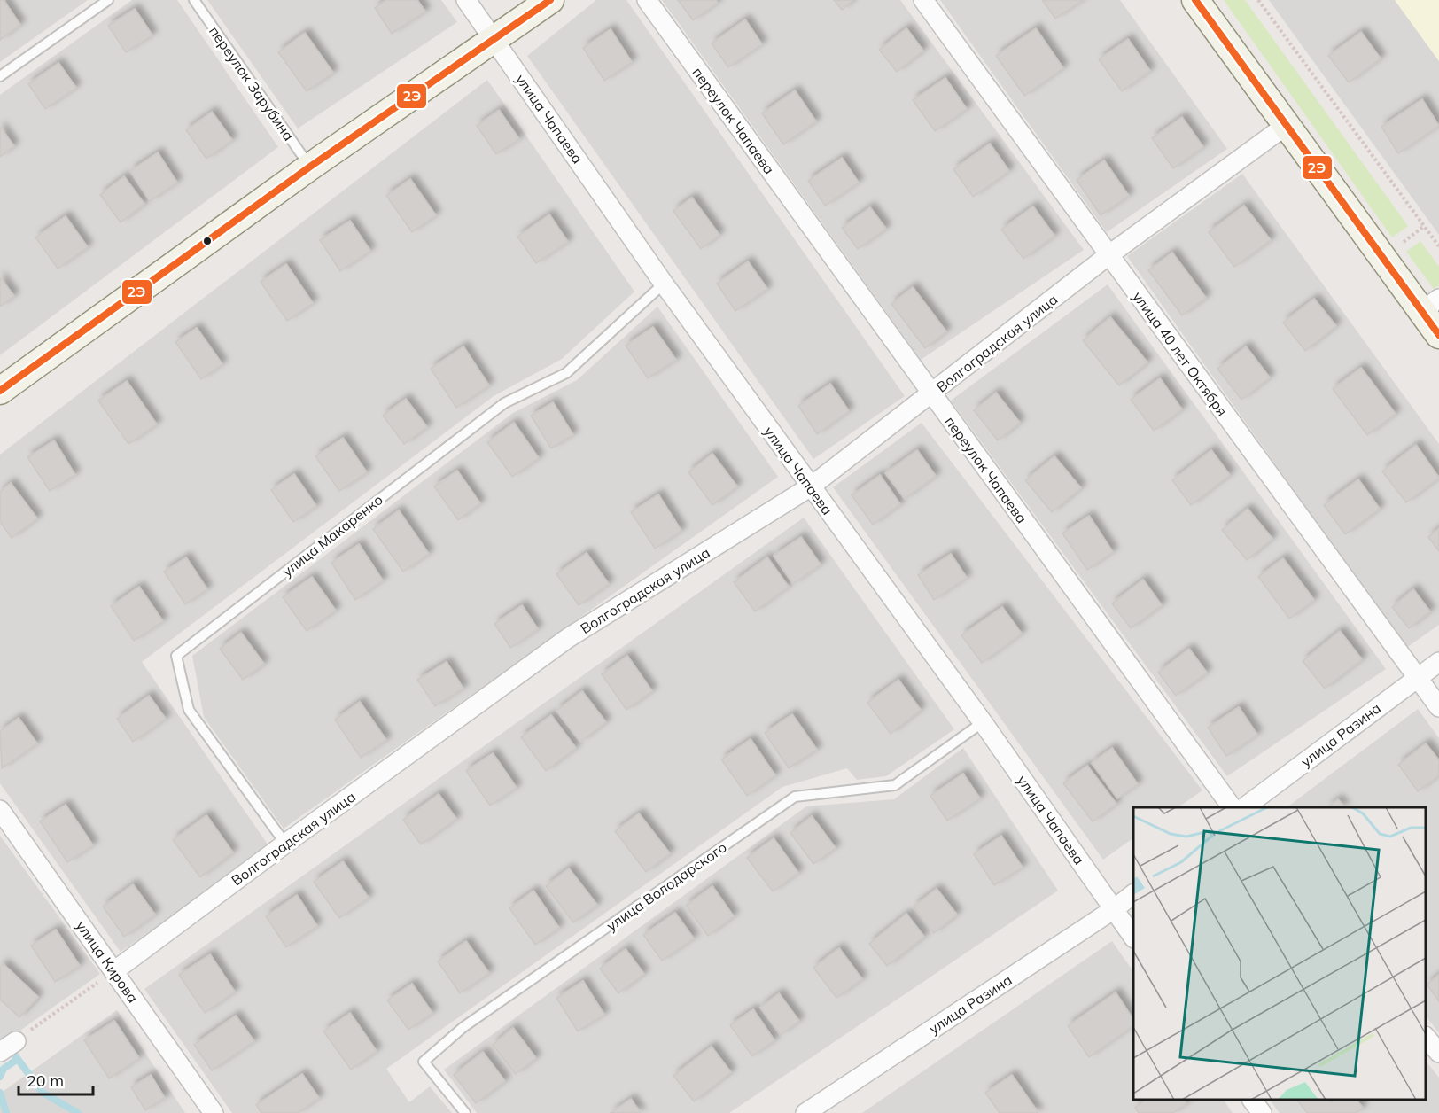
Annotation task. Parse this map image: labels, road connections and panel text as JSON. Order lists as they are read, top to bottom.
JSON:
{
  "streets": {
    "street": [
      "улица Чапаева",
      "переулок Чапаева",
      "Волгоградская улица",
      "улица 40 лет Октября",
      "улица Разина",
      "улица Кирова"
    ],
    "lane": ["переулок Зарубина", "улица Макаренко", "улица Володарского"]
  },
  "crossings": [
    ["улица Чапаева", "Волгоградская улица"],
    ["улица Чапаева", "улица Макаренко"],
    ["улица Чапаева", "улица Разина"],
    ["улица Чапаева", "улица Володарского"],
    ["переулок Чапаева", "Волгоградская улица"],
    ["Волгоградская улица", "улица 40 лет Октября"],
    ["Волгоградская улица", "улица Макаренко"],
    ["Волгоградская улица", "улица Кирова"],
    ["улица 40 лет Октября", "улица Разина"]
  ],
  "lines": ["transit line 2Э"],
  "scale_bar": "20 m"
}
